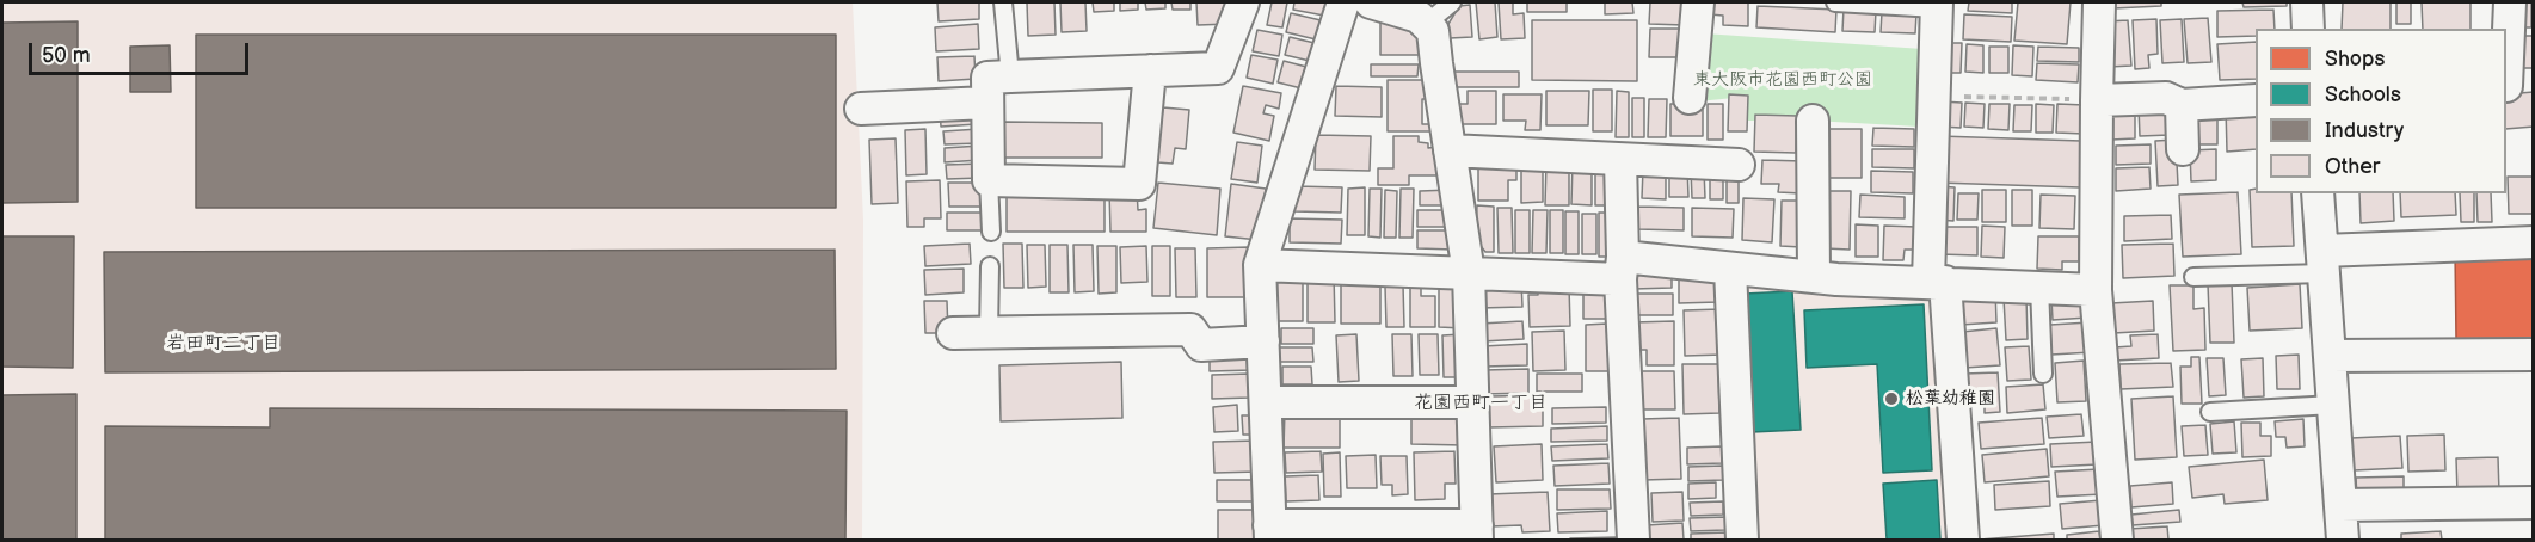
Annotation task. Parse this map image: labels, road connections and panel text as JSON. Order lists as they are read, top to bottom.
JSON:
{
  "districts": ["岩田町二丁目", "花園西町一丁目"],
  "parks": ["東大阪市花園西町公園"],
  "places": ["松葉幼稚園"],
  "legend": [
    "Shops",
    "Schools",
    "Industry",
    "Other"
  ],
  "scale_bar": "50 m"
}
